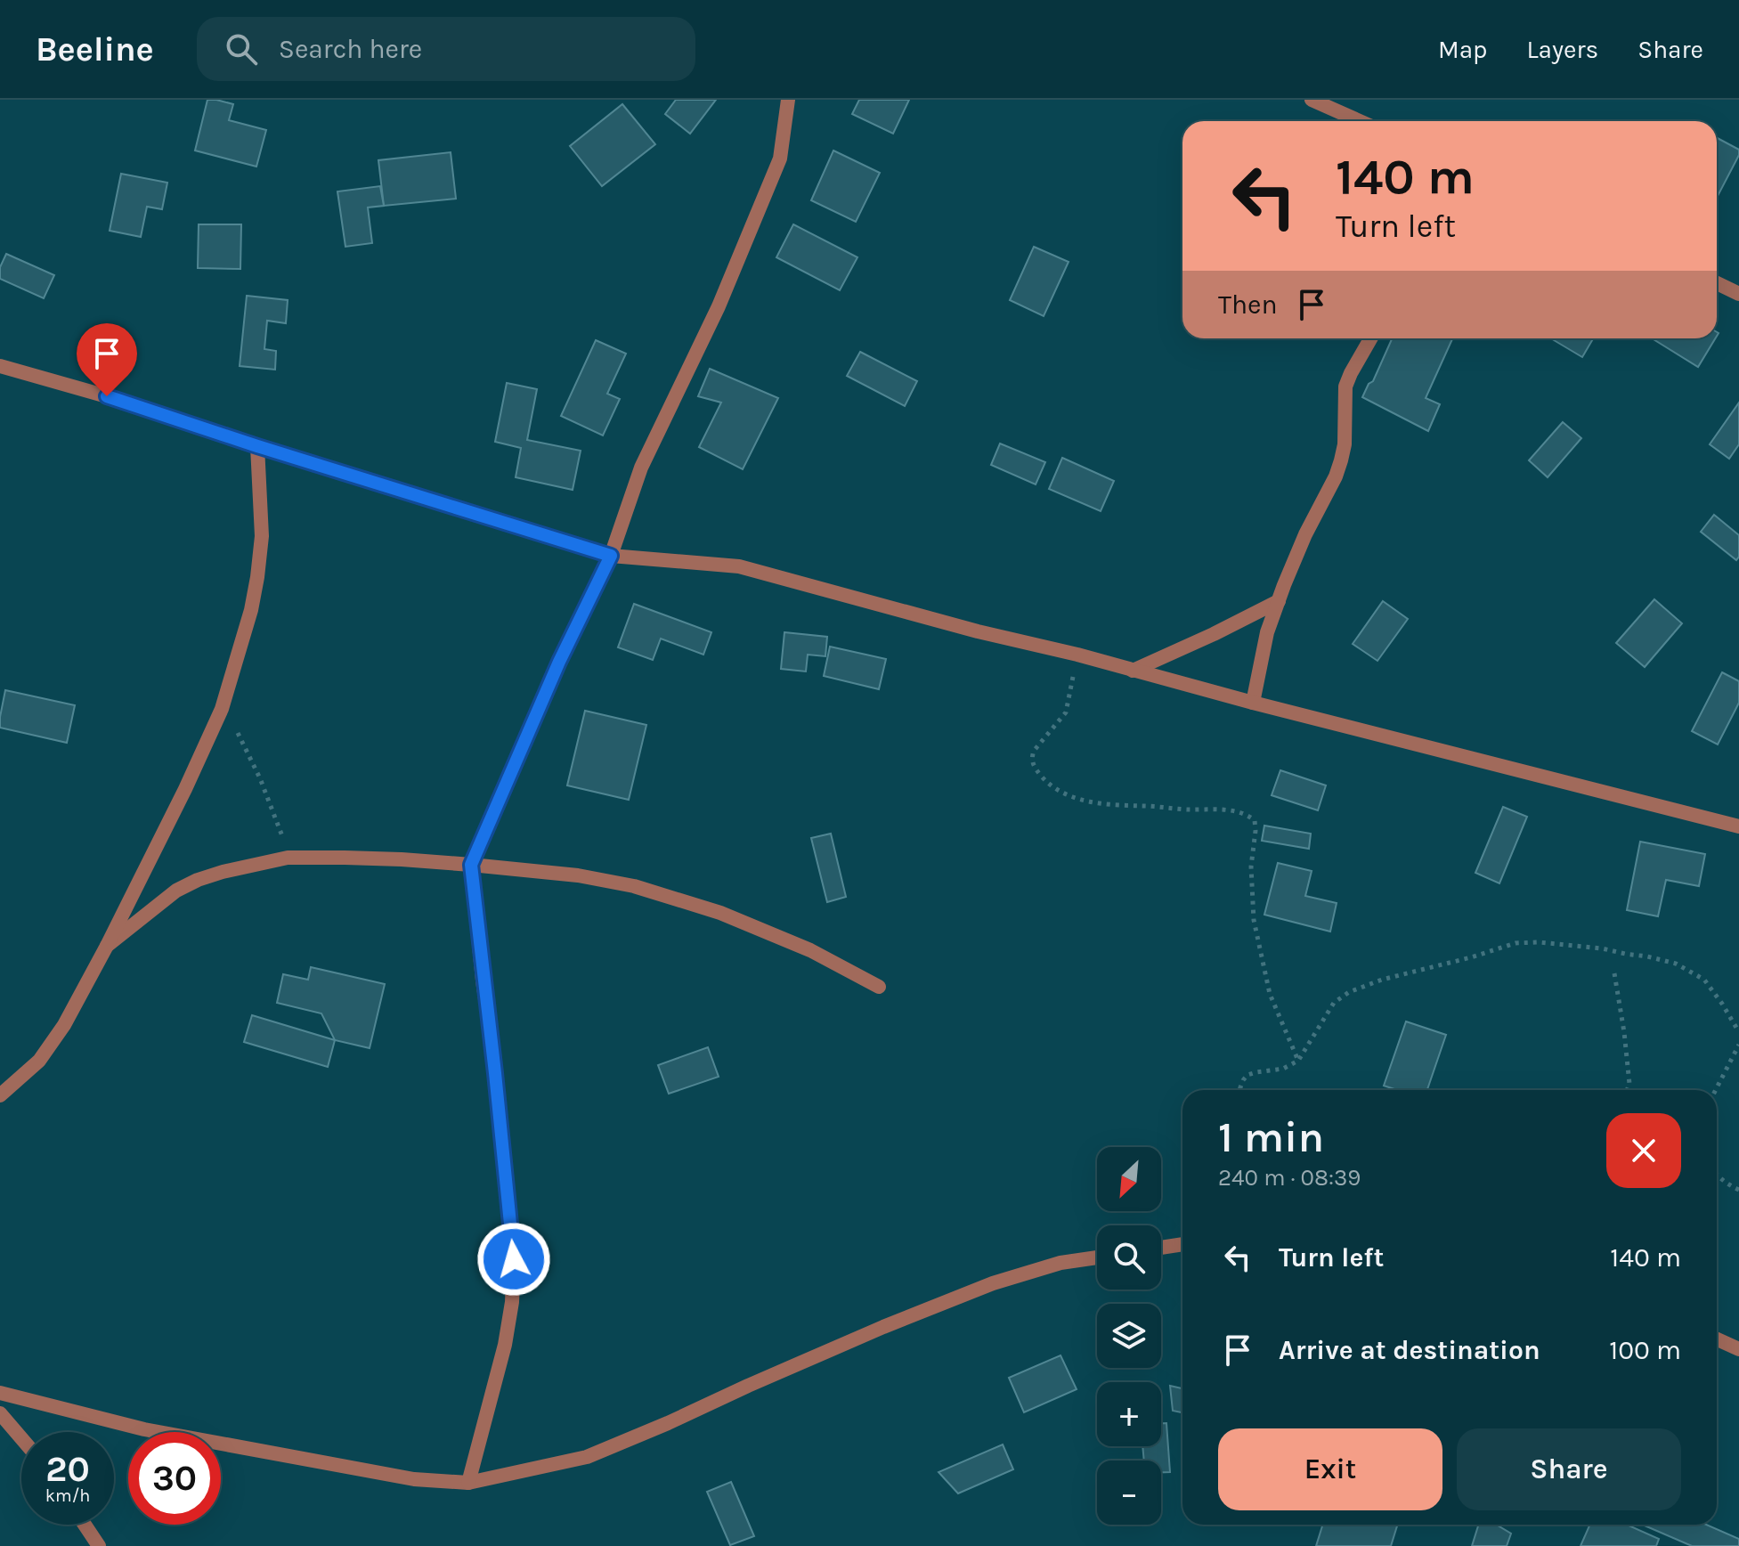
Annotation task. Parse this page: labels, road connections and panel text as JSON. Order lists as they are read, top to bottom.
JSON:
{
  "north": "bottom left",
  "page": {
    "header": "Beeline",
    "search": "Search here",
    "nav": ["Map", "Layers", "Share"],
    "turn": ["140 m", "Turn left"],
    "then": "Then",
    "heading": ["1 min", "240 m · 08:39"],
    "map_buttons": ["+", "−"],
    "list": [
      {
        "name": "Turn left",
        "value": "140 m"
      },
      {
        "name": "Arrive at destination",
        "value": "100 m"
      }
    ],
    "buttons": ["Exit", "Share"],
    "speed": "20 km/h",
    "limit": "30"
  }
}
